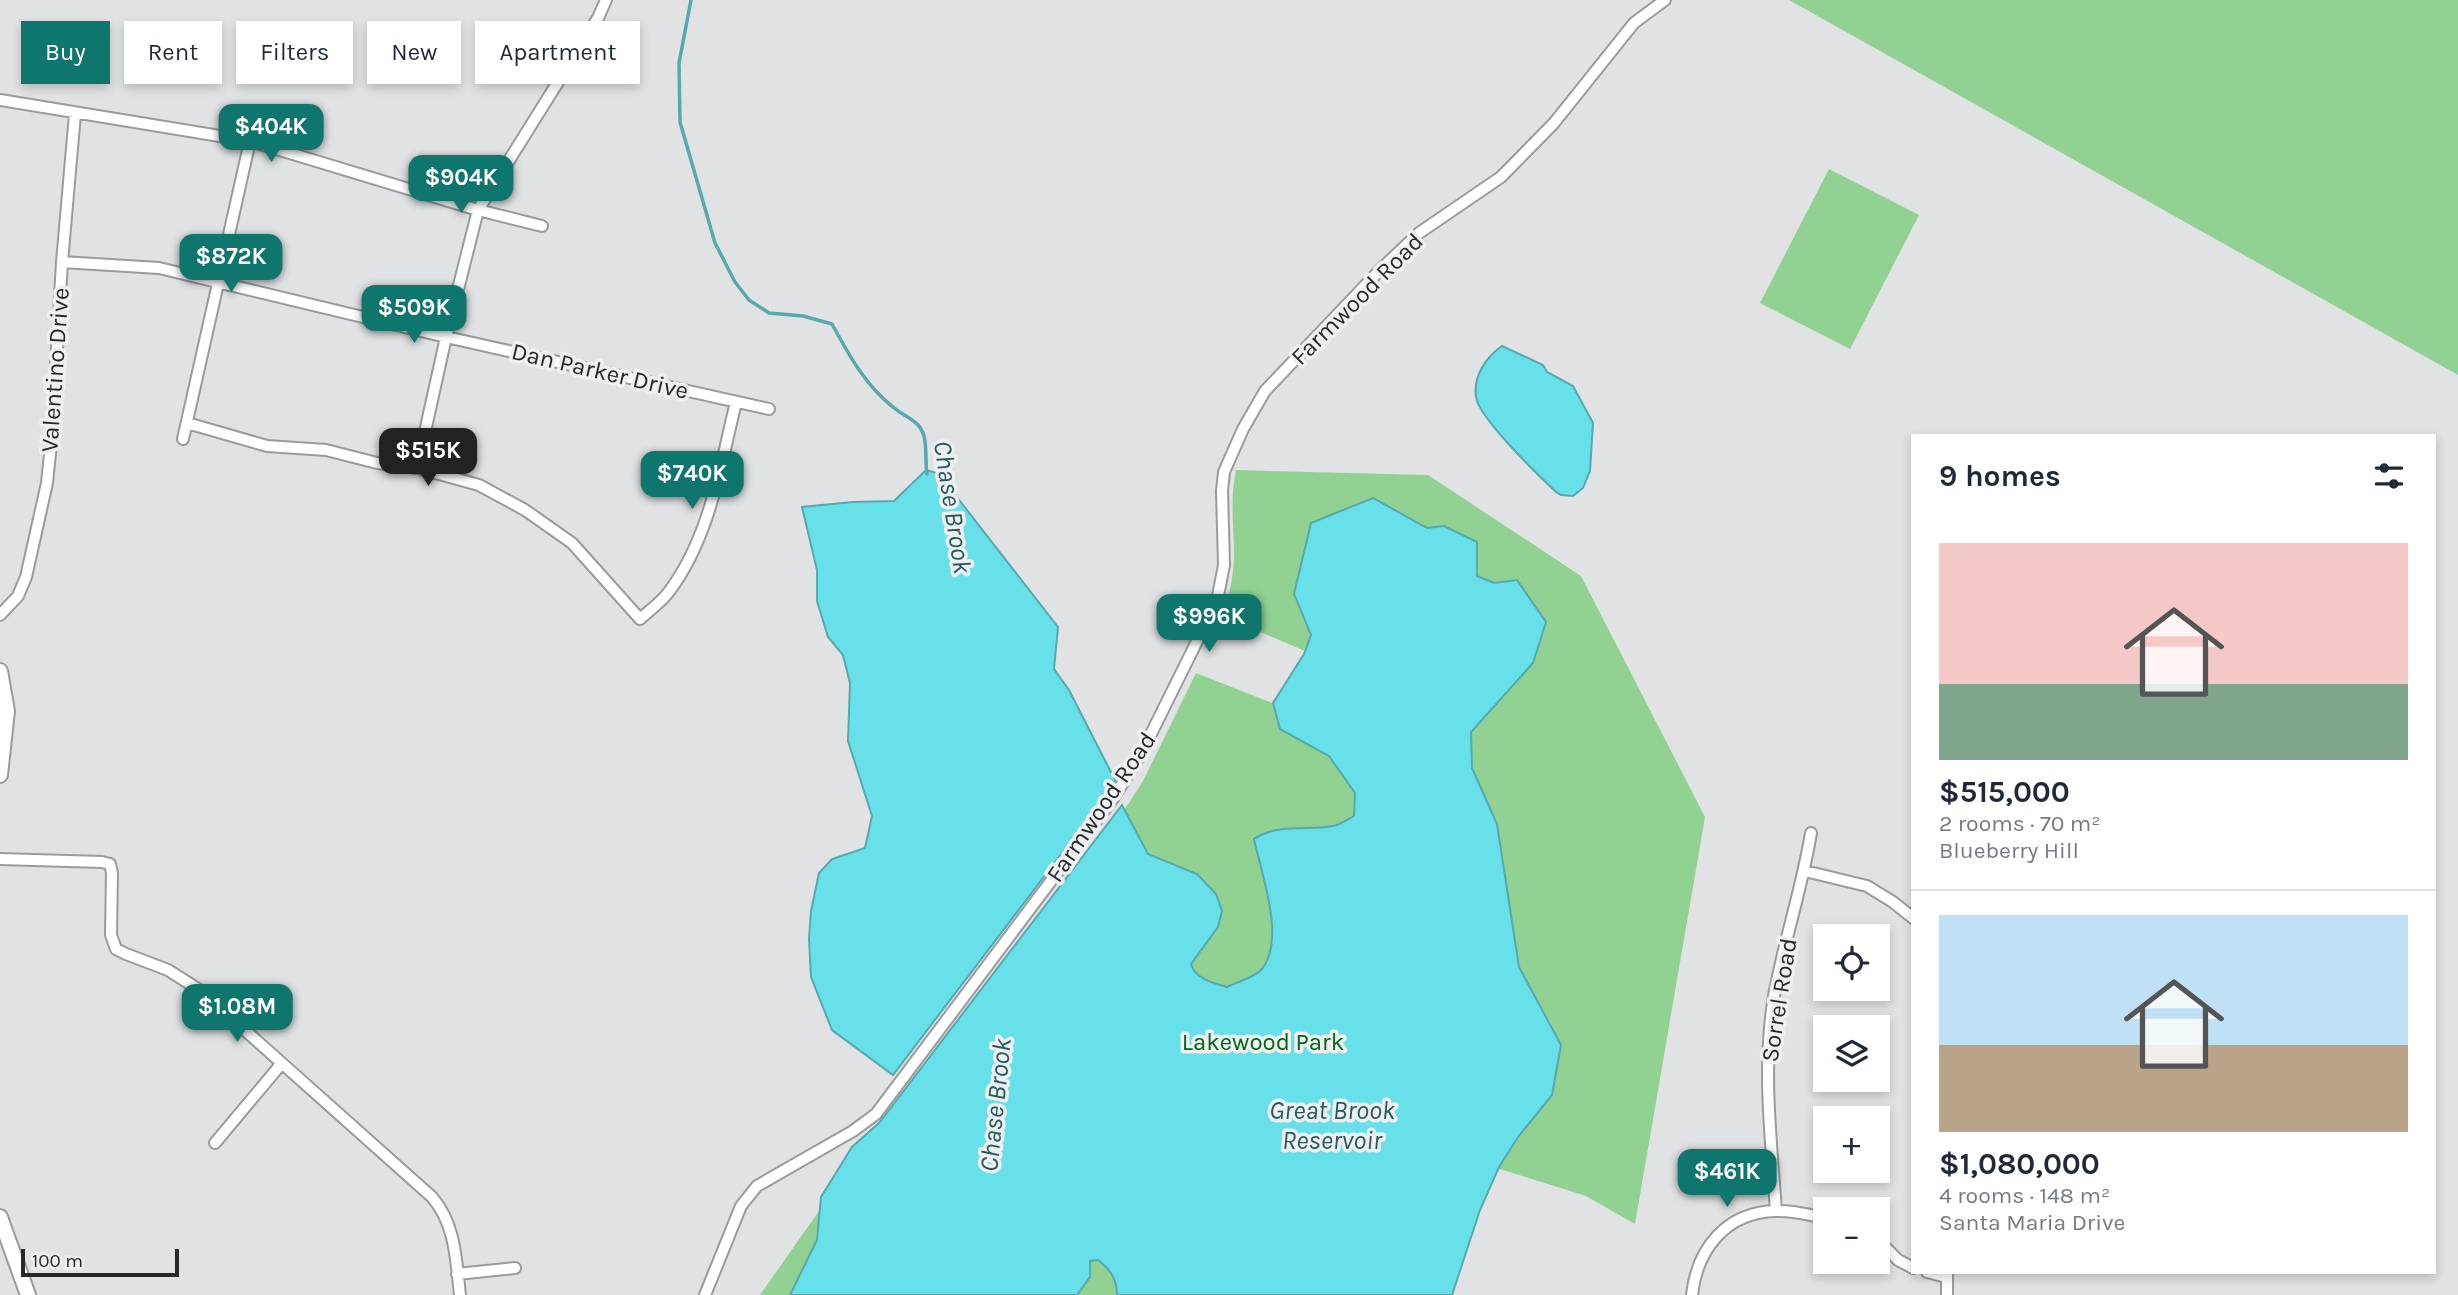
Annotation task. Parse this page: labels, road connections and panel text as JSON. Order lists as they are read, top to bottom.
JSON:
{
  "streets": {
    "street": [
      "Farmwood Road",
      "Valentino Drive",
      "Dan Parker Drive",
      "Sorrel Road"
    ]
  },
  "crossings": [
    ["Valentino Drive", "Dan Parker Drive"]
  ],
  "water": ["Chase Brook", "Great Brook Reservoir"],
  "parks": ["Lakewood Park"],
  "scale_bar": "100 m",
  "page": {
    "chip": [
      "Buy",
      "Rent",
      "Filters",
      "New",
      "Apartment"
    ],
    "price": [
      "$404K",
      "$904K",
      "$872K",
      "$509K",
      "$515K",
      "$740K",
      "$996K",
      "$1.08M",
      "$461K"
    ],
    "heading": "9 homes",
    "list": [
      {
        "name": "$515,000",
        "note": "2 rooms · 70 m² · Blueberry Hill"
      },
      {
        "name": "$1,080,000",
        "note": "4 rooms · 148 m² · Santa Maria Drive"
      }
    ],
    "map_buttons": ["+", "−"],
    "scale": "100 m"
  }
}
